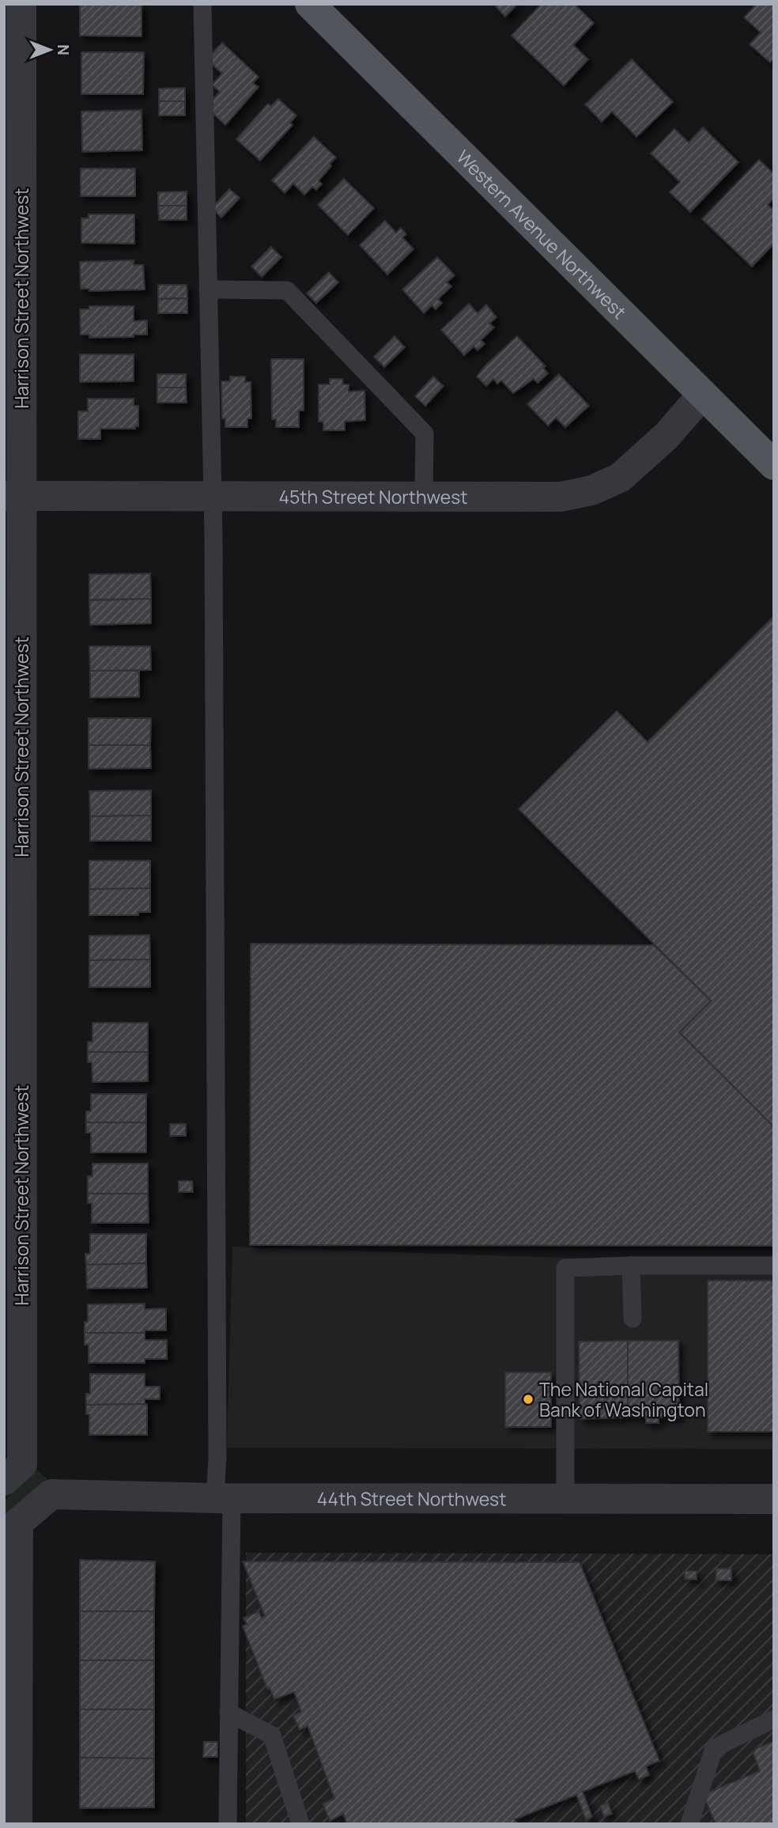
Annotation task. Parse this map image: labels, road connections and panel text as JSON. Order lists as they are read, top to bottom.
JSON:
{
  "streets": {
    "main road": ["Western Avenue Northwest"],
    "street": ["Harrison Street Northwest", "45th Street Northwest", "44th Street Northwest"]
  },
  "crossings": [
    ["Western Avenue Northwest", "45th Street Northwest"],
    ["Harrison Street Northwest", "45th Street Northwest"]
  ],
  "places": ["The National Capital Bank of Washington"],
  "north": "right"
}
